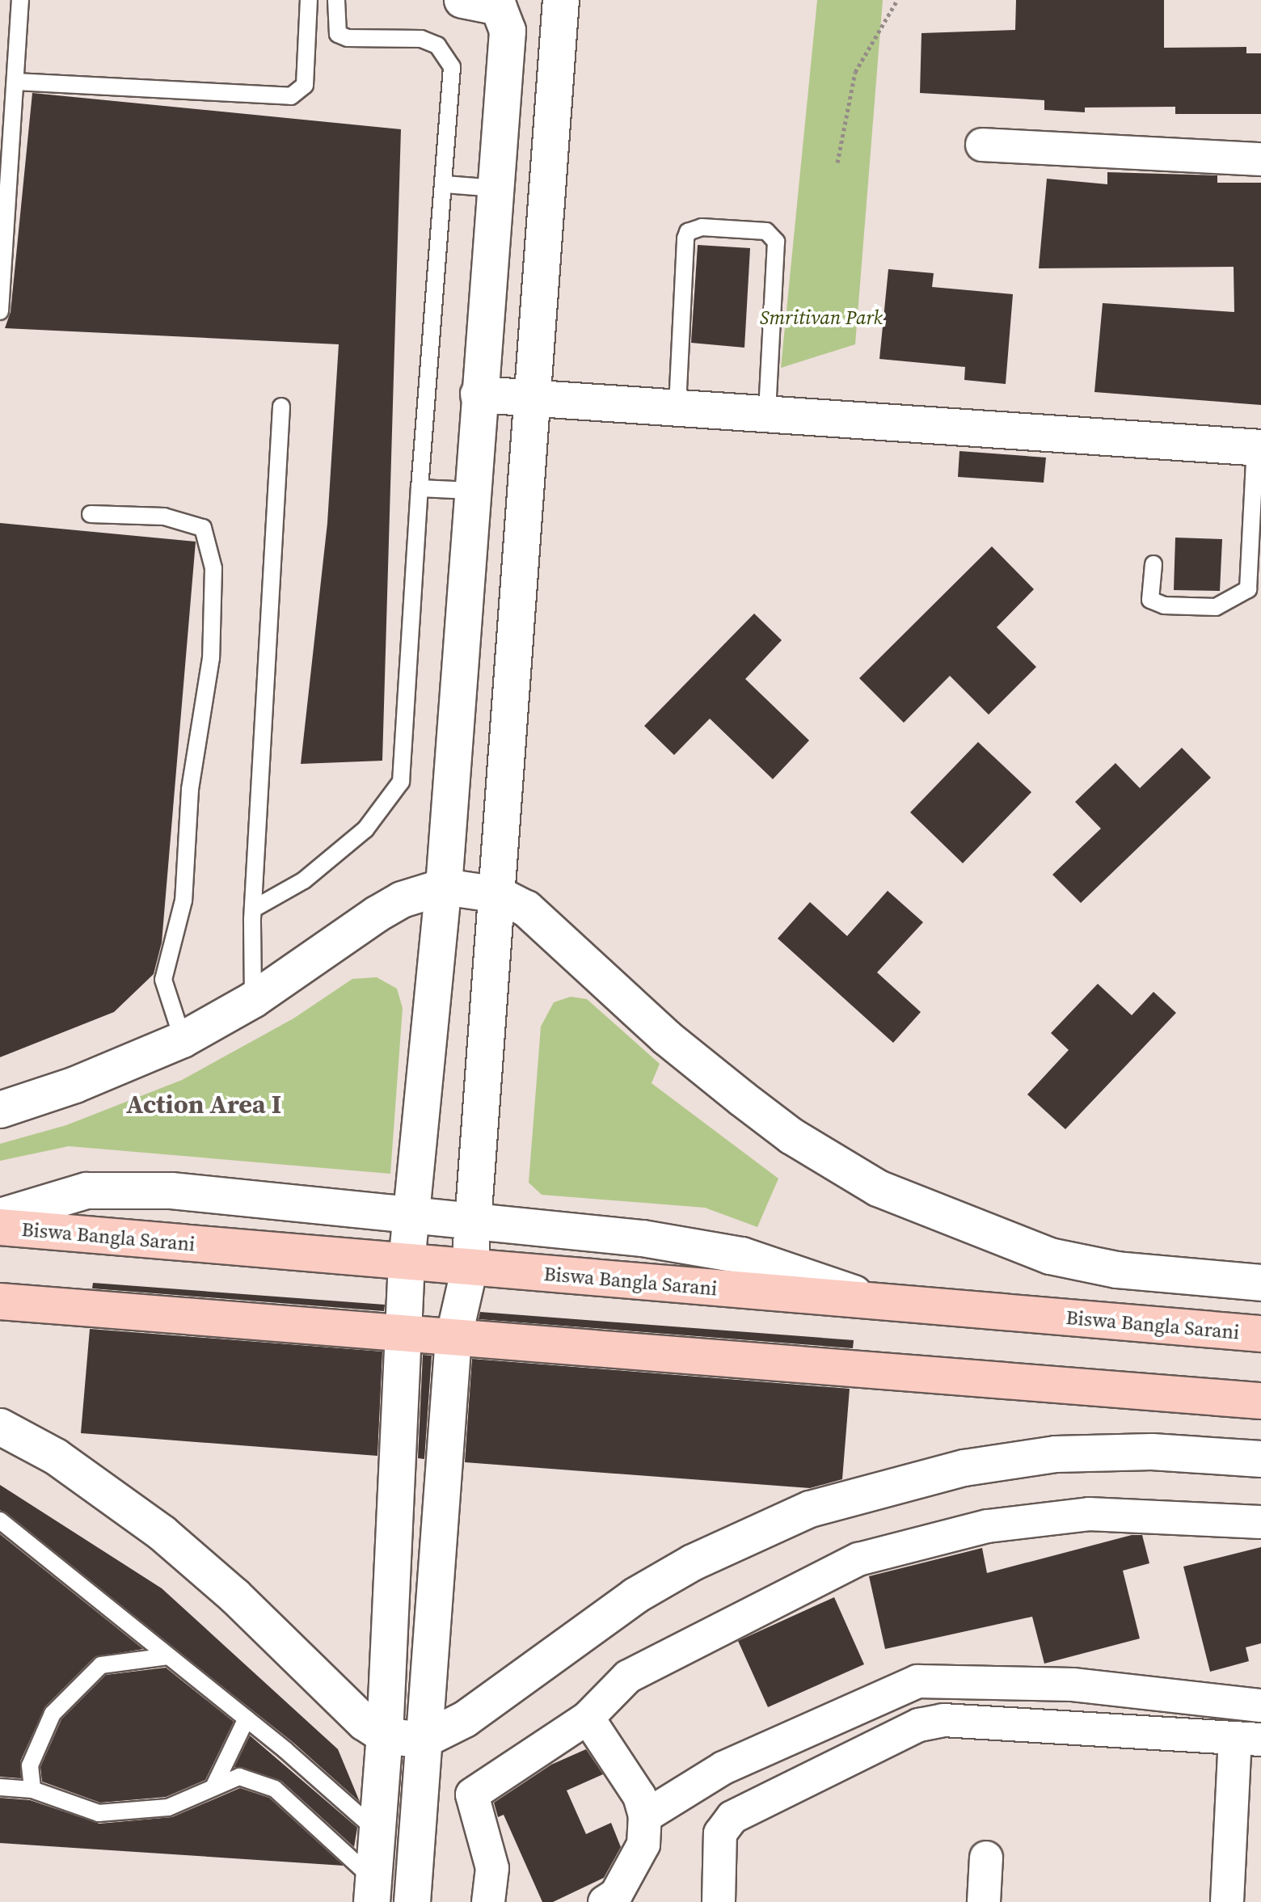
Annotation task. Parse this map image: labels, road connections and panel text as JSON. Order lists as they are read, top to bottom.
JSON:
{
  "streets": {
    "main road": ["Biswa Bangla Sarani"]
  },
  "districts": ["Action Area I"],
  "parks": ["Smritivan Park"]
}
